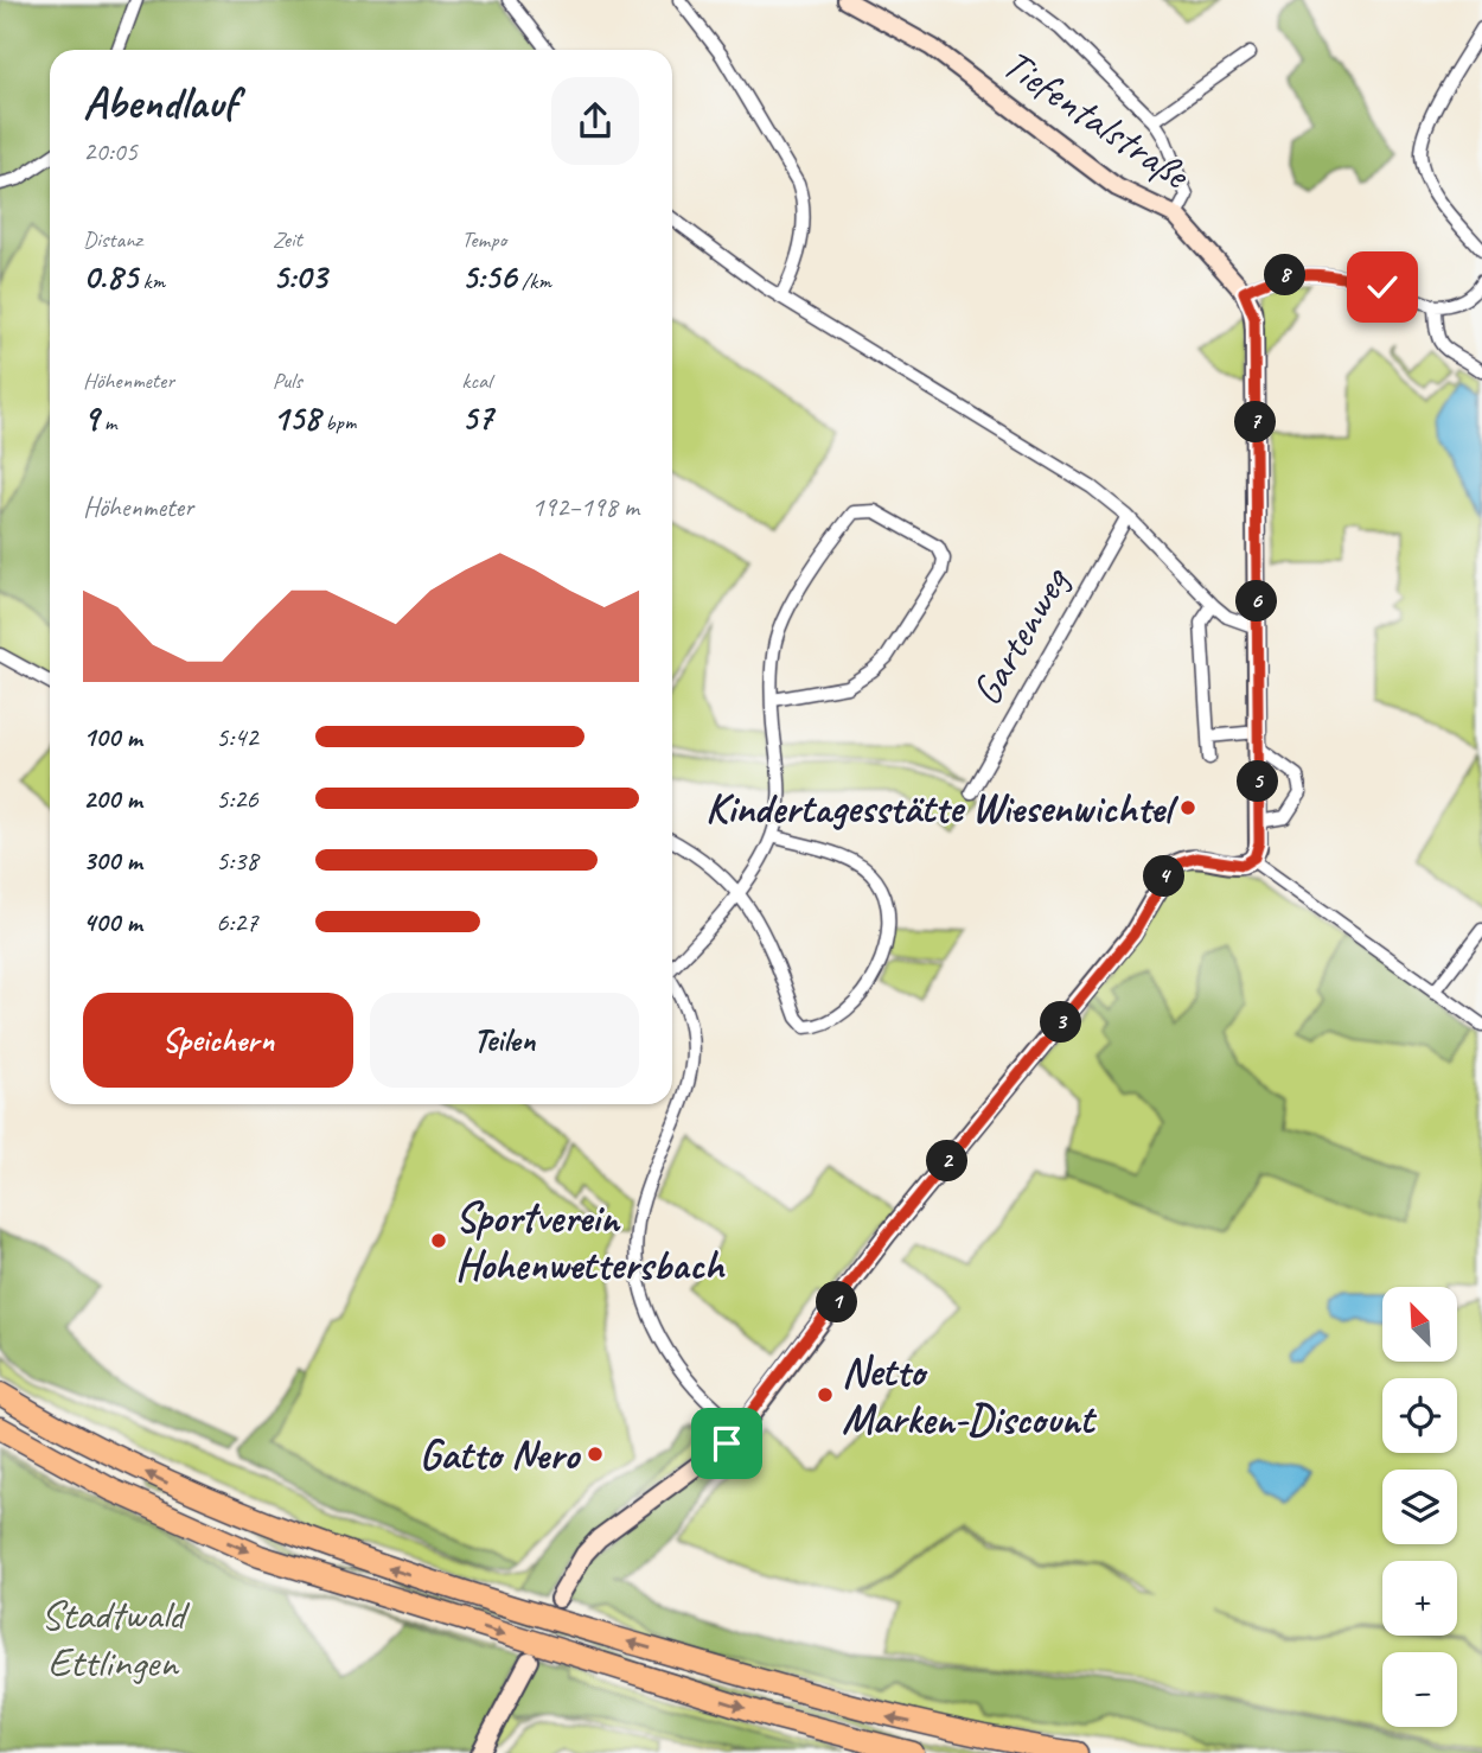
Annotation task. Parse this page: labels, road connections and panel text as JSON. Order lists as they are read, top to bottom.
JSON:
{
  "streets": {
    "street": ["Tiefentalstraße", "Gartenweg"]
  },
  "parks": ["Stadtwald Ettlingen"],
  "places": [
    "Kindertagesstätte Wiesenwichtel",
    "Sportverein Hohenwettersbach",
    "Netto Marken-Discount",
    "Gatto Nero"
  ],
  "north": "top left",
  "page": {
    "heading": ["Abendlauf", "20:05"],
    "stats": [
      ["Distanz", "0.85 km"],
      ["Zeit", "5:03"],
      ["Tempo", "5:56 /km"],
      ["Höhenmeter", "9 m"],
      ["Puls", "158 bpm"],
      ["kcal", "57"]
    ],
    "pins": [
      "8",
      "7",
      "6",
      "5",
      "4",
      "3",
      "2",
      "1"
    ],
    "chart": ["Höhenmeter", "192–198 m"],
    "list": [
      {
        "name": "100 m",
        "note": "5:42"
      },
      {
        "name": "200 m",
        "note": "5:26"
      },
      {
        "name": "300 m",
        "note": "5:38"
      },
      {
        "name": "400 m",
        "note": "6:27"
      }
    ],
    "buttons": ["Speichern", "Teilen"],
    "map_buttons": ["+", "−"]
  }
}
